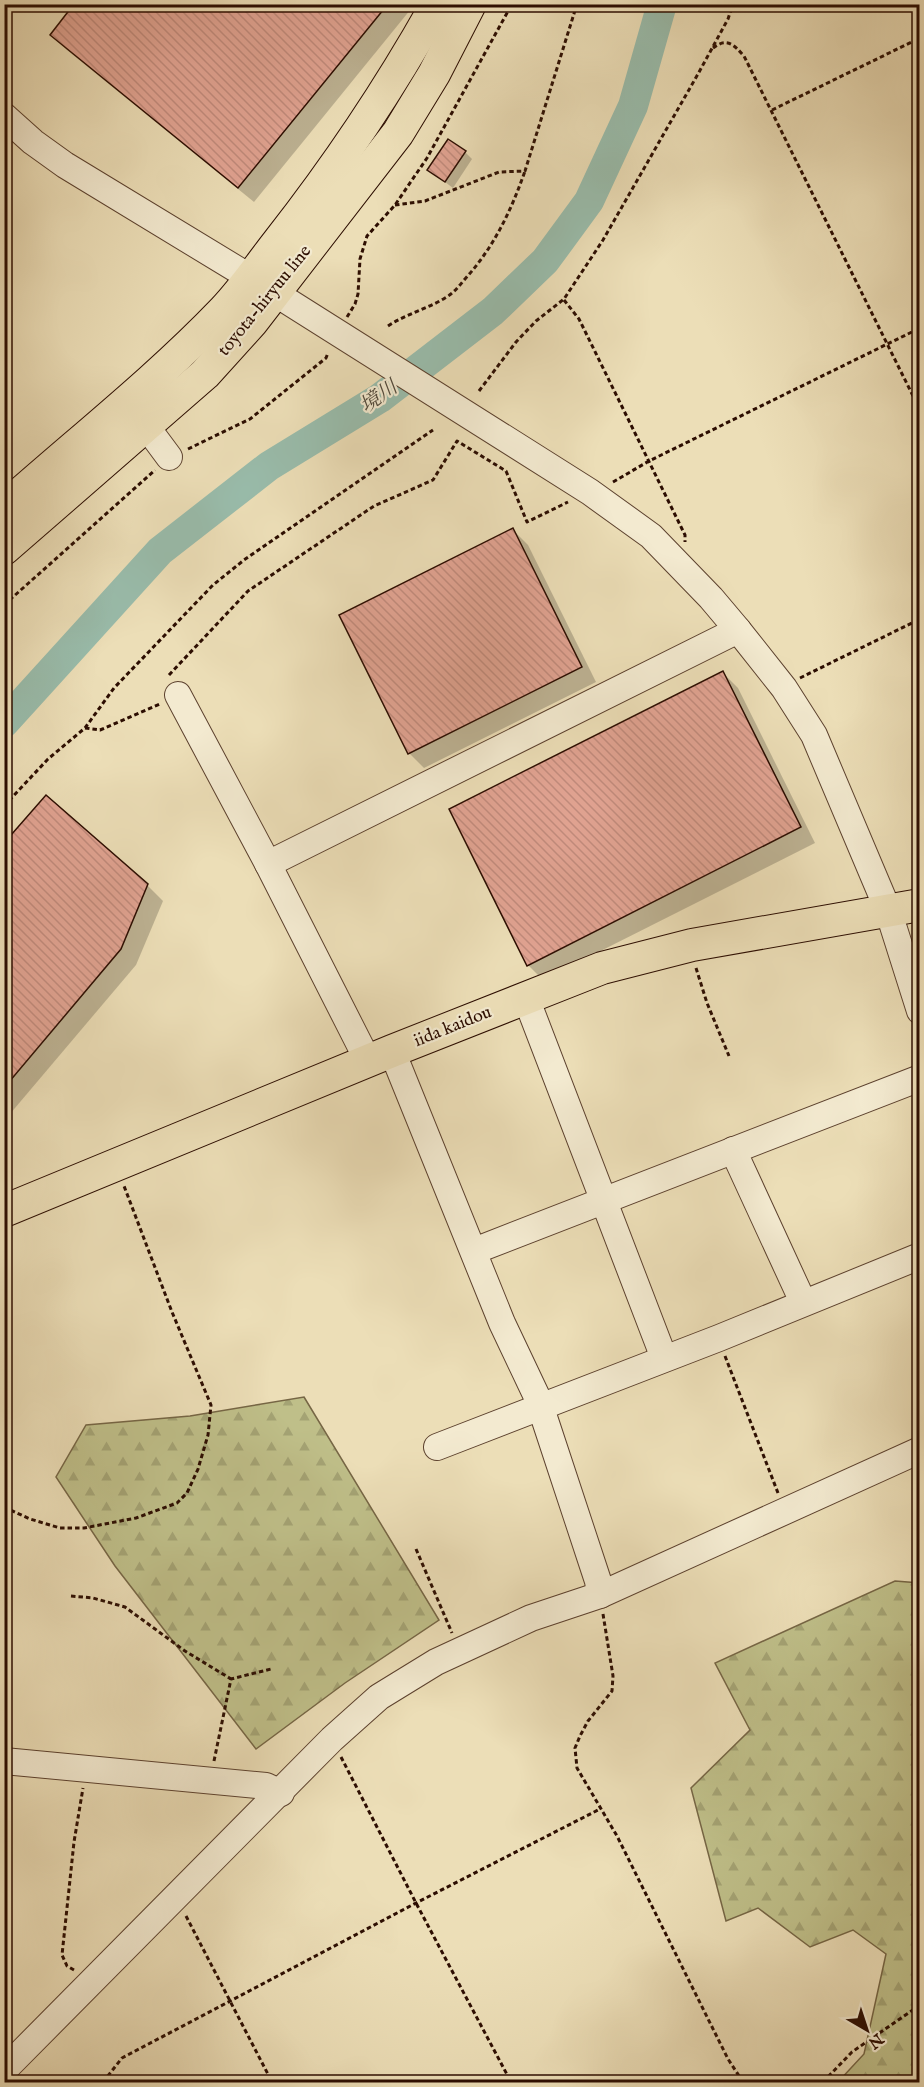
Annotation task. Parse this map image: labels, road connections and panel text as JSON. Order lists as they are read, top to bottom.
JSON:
{
  "streets": {
    "main road": ["toyota-hiryuu line", "iida kaidou"]
  },
  "water": ["境川"],
  "north": "bottom right"
}
